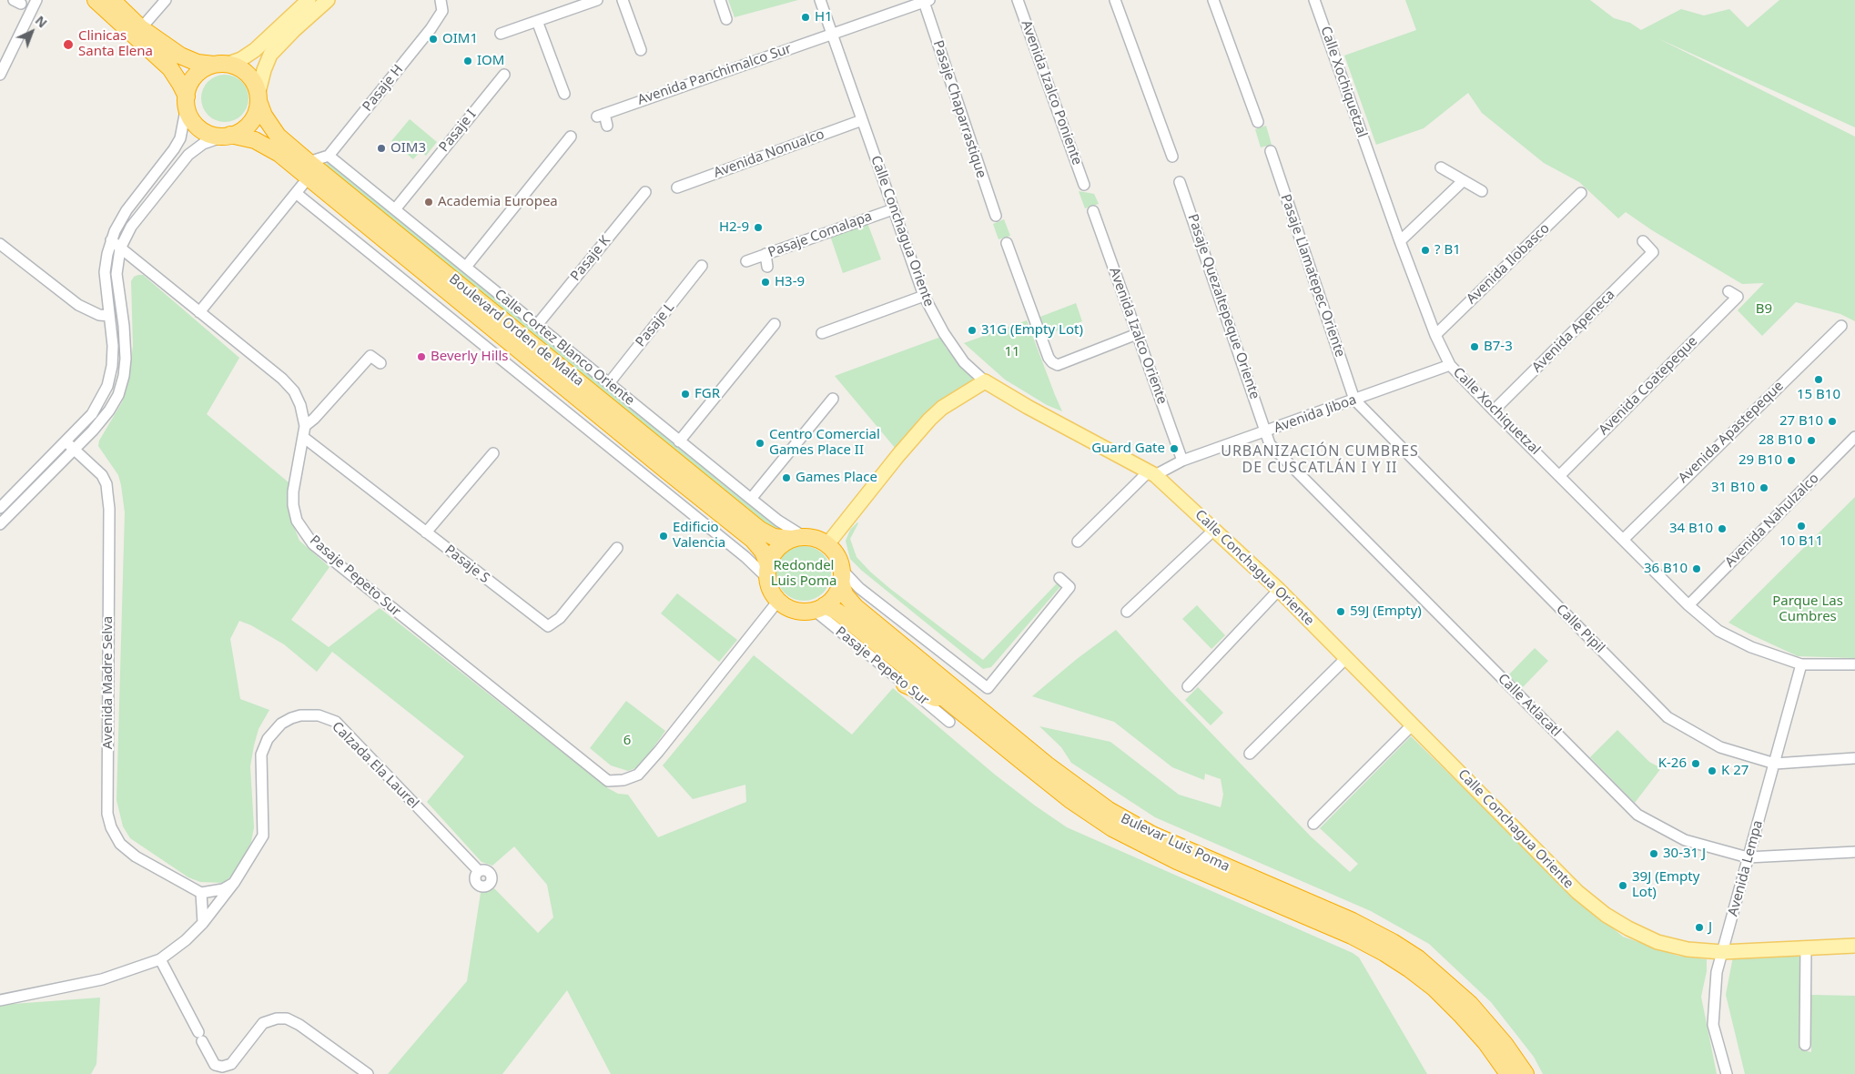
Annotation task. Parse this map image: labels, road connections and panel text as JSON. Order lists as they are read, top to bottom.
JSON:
{
  "streets": {
    "highway": ["Boulevard Orden de Malta", "Bulevar Luis Poma"],
    "main road": ["Calle Conchagua Oriente"],
    "street": [
      "Avenida Panchimalco Sur",
      "Calle Xochiquetzal",
      "Pasaje H",
      "Avenida Izalco Poniente",
      "Pasaje Chaparrastique",
      "Pasaje I",
      "Avenida Nonualco",
      "Pasaje Comalapa",
      "Pasaje K",
      "Avenida Ilobasco",
      "Pasaje Llamatepec Oriente",
      "Pasaje Quezaltepeque Oriente",
      "Pasaje L",
      "Avenida Apeneca",
      "Avenida Izalco Oriente",
      "Calle Cortez Blanco Oriente",
      "Avenida Coatepeque",
      "Avenida Jiboa",
      "Avenida Apastepeque",
      "Avenida Nahulzalco",
      "Pasaje S",
      "Pasaje Pepeto Sur",
      "Calle Pipil",
      "Avenida Madre Selva",
      "Calle Atlacatl",
      "Calzada Ela Laurel",
      "Avenida Lempa"
    ]
  },
  "crossings": [
    ["Avenida Panchimalco Sur", "Pasaje Chaparrastique"],
    ["Avenida Panchimalco Sur", "Calle Conchagua Oriente"],
    ["Calle Xochiquetzal", "Avenida Ilobasco"],
    ["Calle Xochiquetzal", "Avenida Apeneca"],
    ["Calle Xochiquetzal", "Avenida Coatepeque"],
    ["Calle Xochiquetzal", "Avenida Jiboa"],
    ["Calle Xochiquetzal", "Avenida Apastepeque"],
    ["Calle Xochiquetzal", "Avenida Nahulzalco"],
    ["Calle Xochiquetzal", "Avenida Lempa"],
    ["Pasaje H", "Calle Cortez Blanco Oriente"],
    ["Pasaje I", "Calle Cortez Blanco Oriente"],
    ["Avenida Nonualco", "Calle Conchagua Oriente"],
    ["Calle Conchagua Oriente", "Pasaje Comalapa"],
    ["Calle Conchagua Oriente", "Avenida Jiboa"],
    ["Calle Conchagua Oriente", "Avenida Lempa"],
    ["Pasaje K", "Calle Cortez Blanco Oriente"],
    ["Pasaje Llamatepec Oriente", "Avenida Jiboa"],
    ["Pasaje Llamatepec Oriente", "Calle Pipil"],
    ["Pasaje Quezaltepeque Oriente", "Avenida Jiboa"],
    ["Pasaje Quezaltepeque Oriente", "Calle Atlacatl"],
    ["Pasaje L", "Calle Cortez Blanco Oriente"],
    ["Boulevard Orden de Malta", "Calle Cortez Blanco Oriente"],
    ["Boulevard Orden de Malta", "Pasaje Pepeto Sur"],
    ["Boulevard Orden de Malta", "Bulevar Luis Poma"],
    ["Avenida Izalco Oriente", "Avenida Jiboa"],
    ["Calle Cortez Blanco Oriente", "Pasaje Pepeto Sur"],
    ["Calle Cortez Blanco Oriente", "Bulevar Luis Poma"],
    ["Avenida Jiboa", "Calle Pipil"],
    ["Avenida Jiboa", "Calle Atlacatl"],
    ["Pasaje S", "Pasaje Pepeto Sur"],
    ["Pasaje Pepeto Sur", "Bulevar Luis Poma"],
    ["Calle Pipil", "Avenida Lempa"],
    ["Calle Atlacatl", "Avenida Lempa"]
  ],
  "districts": ["URBANIZACIÓN CUMBRES DE CUSCATLÁN I Y II"],
  "parks": [
    "B9",
    "11",
    "Redondel Luis Poma",
    "Parque Las Cumbres",
    "6"
  ],
  "places": [
    "H1",
    "OIM1",
    "Clinicas Santa Elena",
    "IOM",
    "OIM3",
    "Academia Europea",
    "H2-9",
    "? B1",
    "H3-9",
    "31G (Empty Lot)",
    "B7-3",
    "Beverly Hills",
    "15 B10",
    "FGR",
    "27 B10",
    "28 B10",
    "Centro Comercial Games Place II",
    "Guard Gate",
    "29 B10",
    "Games Place",
    "31 B10",
    "10 B11",
    "34 B10",
    "Edificio Valencia",
    "36 B10",
    "59J (Empty)",
    "K-26",
    "K 27",
    "30-31 J",
    "39J (Empty Lot)",
    "J"
  ],
  "north": "top right"
}
